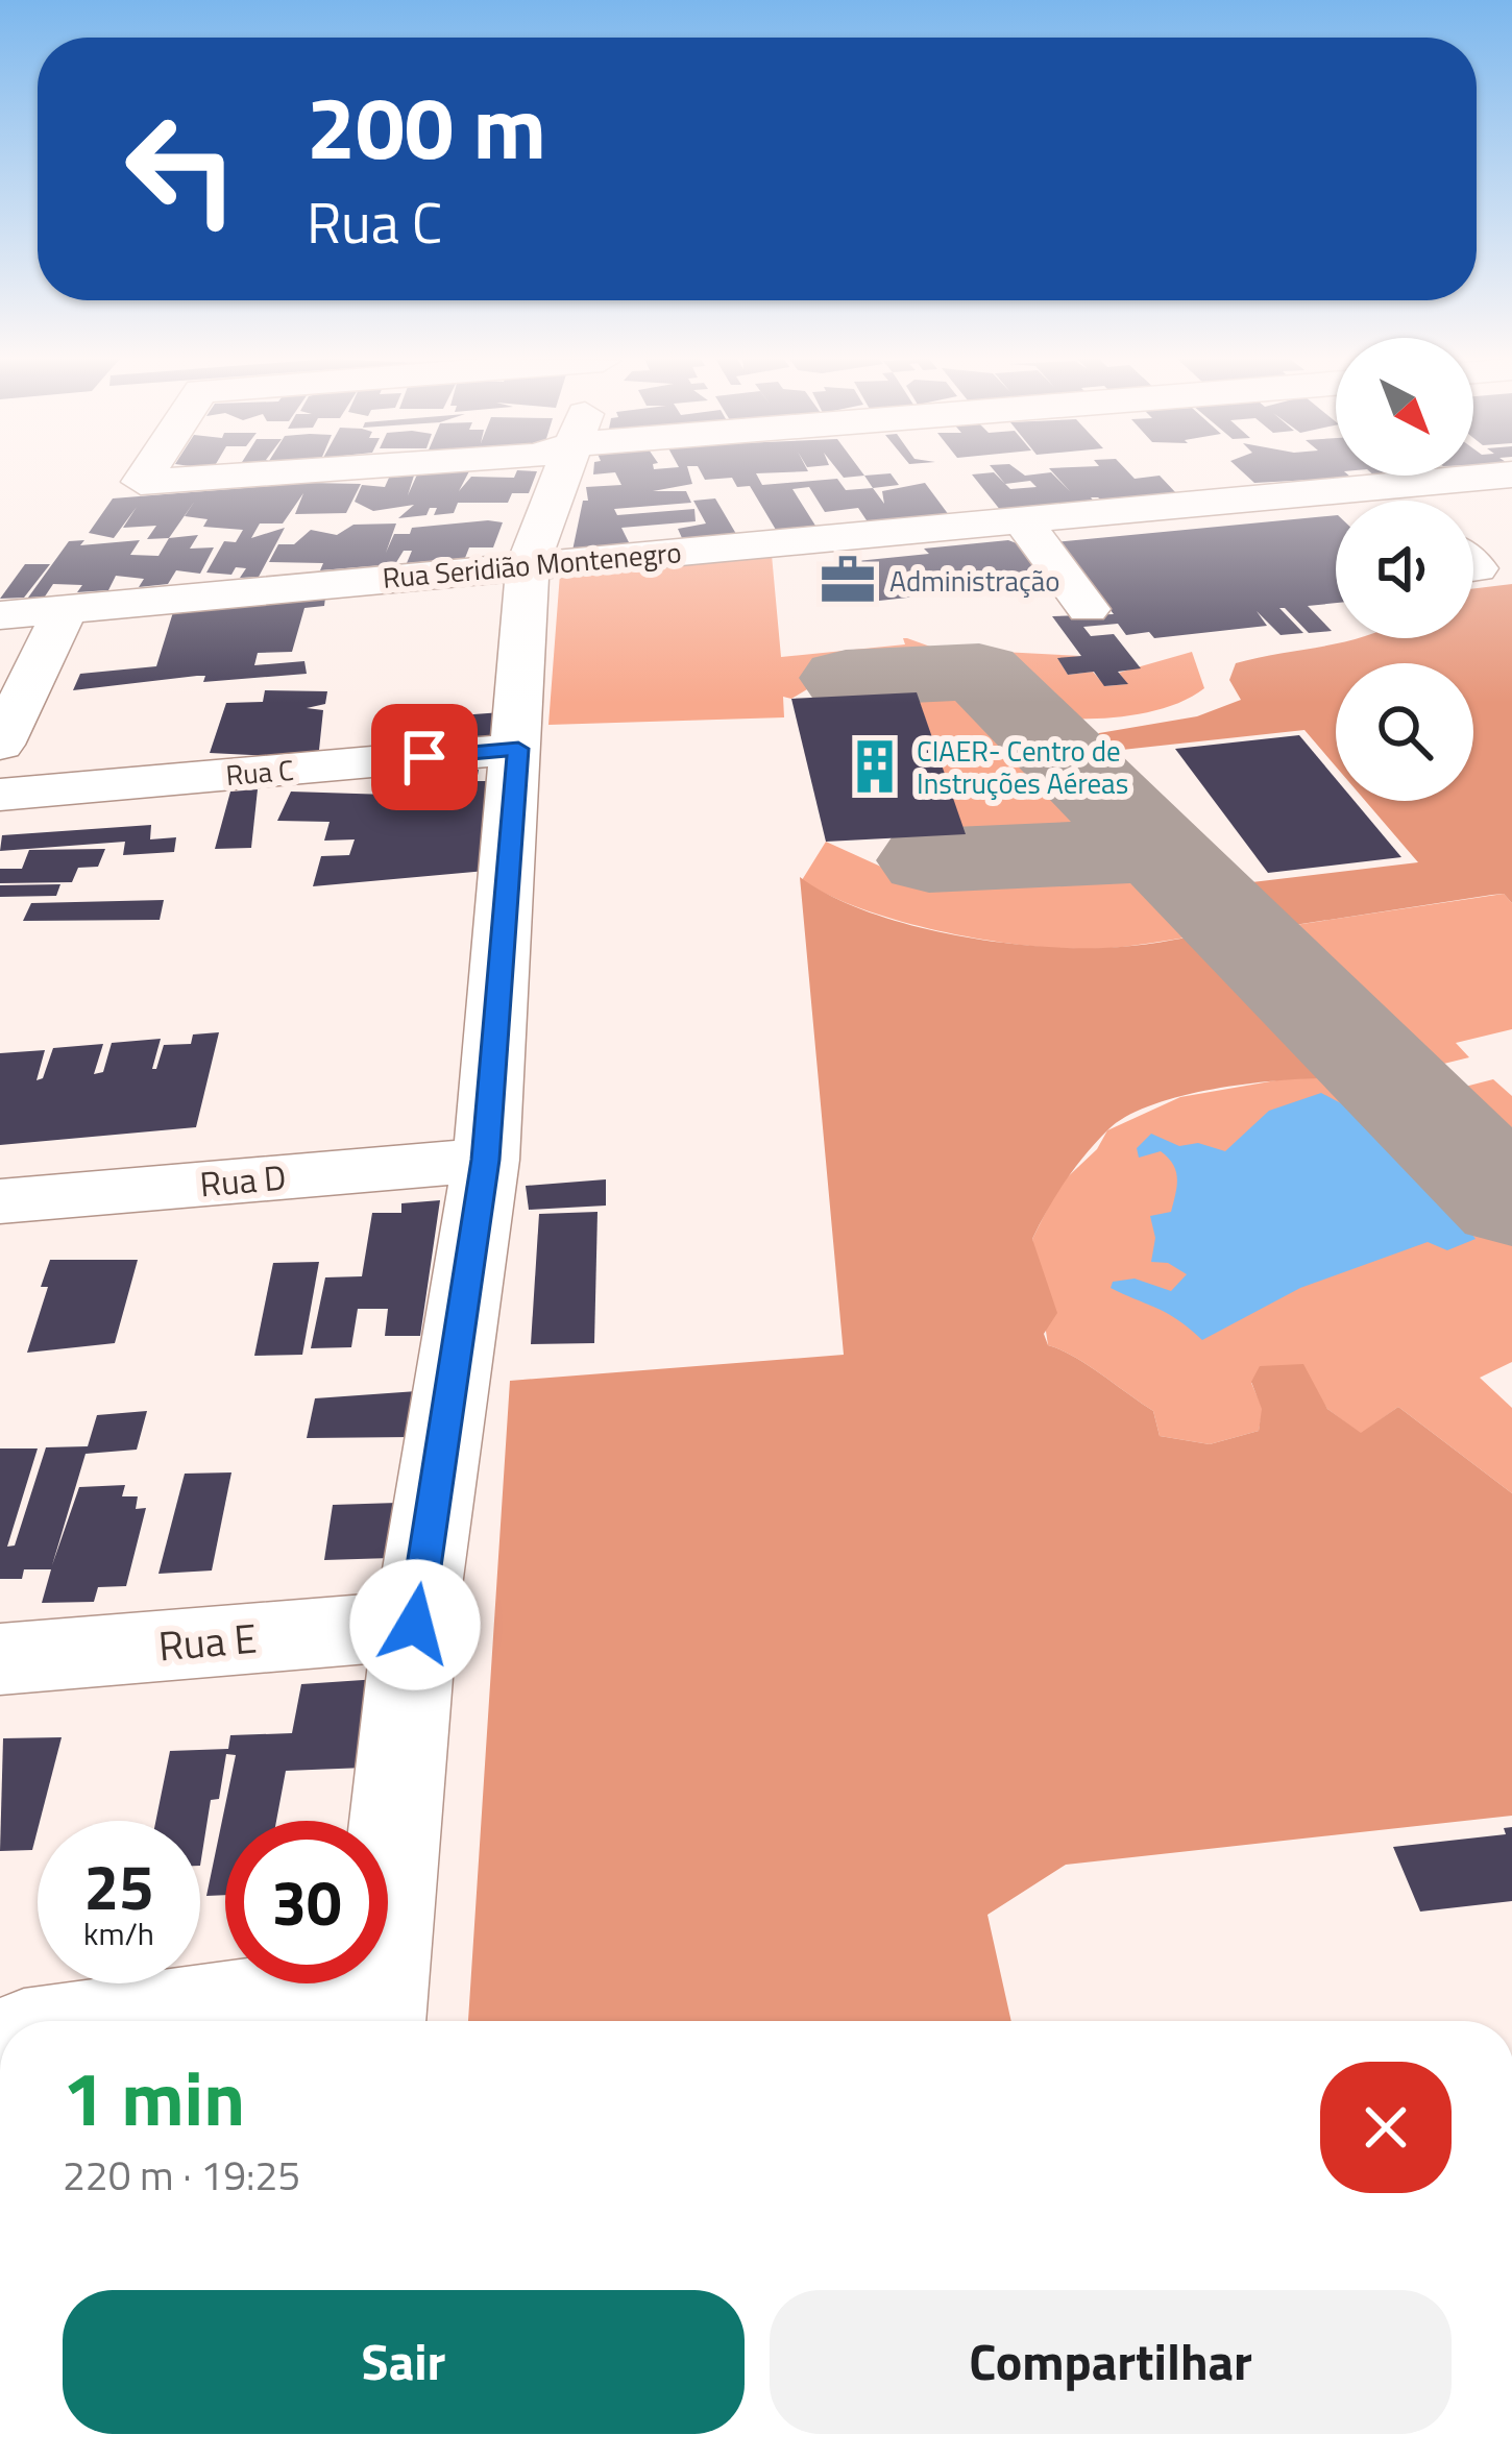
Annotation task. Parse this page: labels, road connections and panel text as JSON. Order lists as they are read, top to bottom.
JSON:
{
  "streets": {
    "street": [
      "Rua Seridião Montenegro",
      "Rua C",
      "Rua D",
      "Rua E"
    ]
  },
  "places": {
    "office": ["Administração"],
    "building": ["CIAER- Centro de Instruções Aéreas"]
  },
  "north": "bottom right",
  "page": {
    "turn": ["200 m", "Rua C"],
    "speed": "25 km/h",
    "limit": "30",
    "heading": ["1 min", "220 m · 19:25"],
    "buttons": ["Sair", "Compartilhar"]
  }
}
